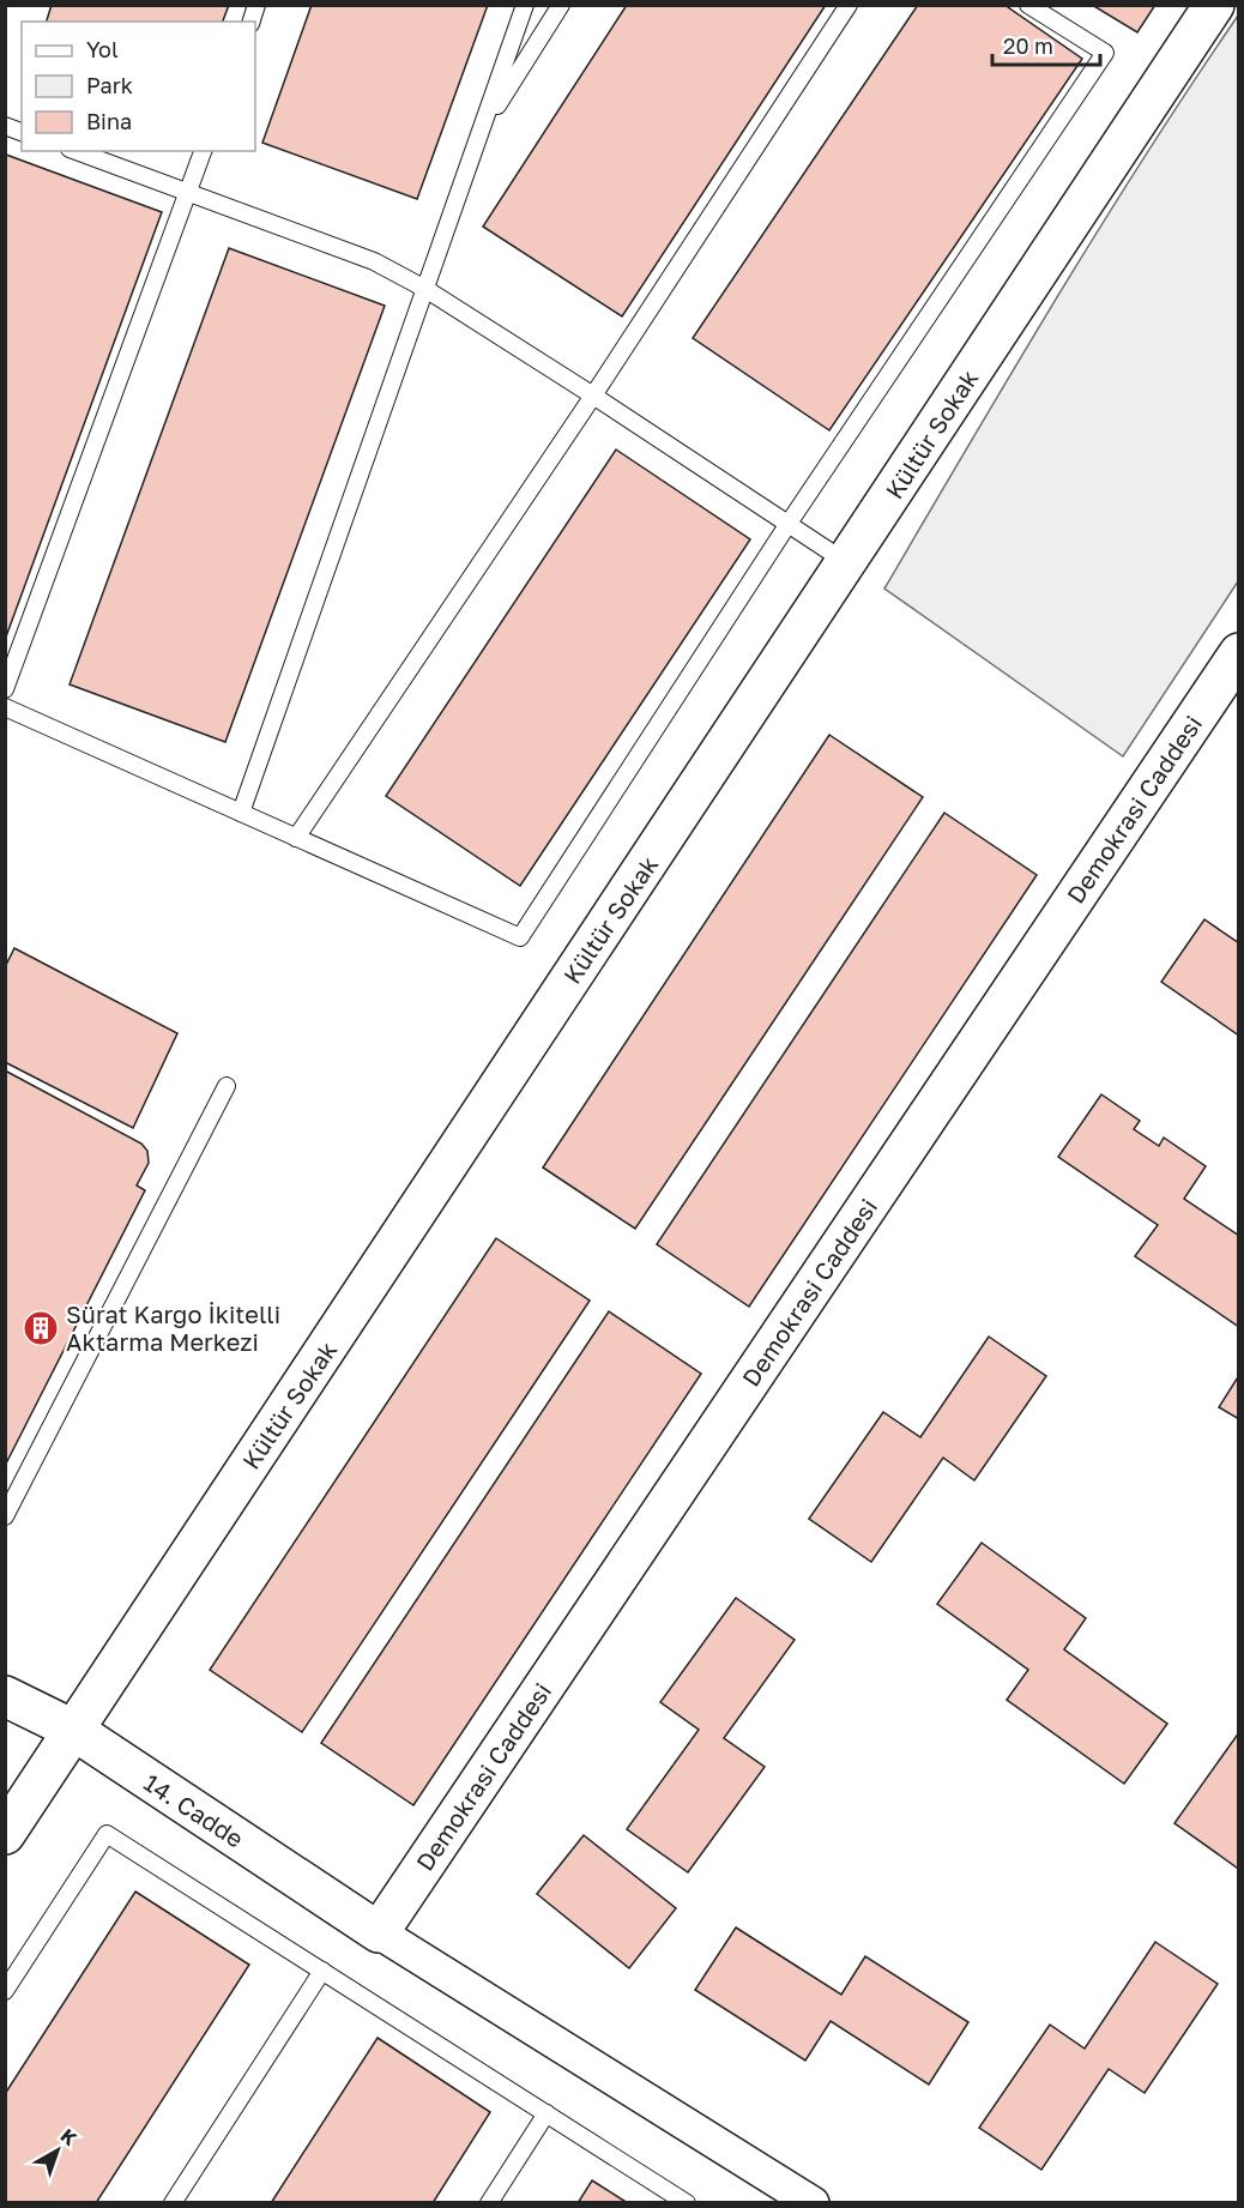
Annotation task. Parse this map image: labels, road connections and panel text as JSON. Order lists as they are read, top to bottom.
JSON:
{
  "streets": {
    "street": ["Kültür Sokak", "Demokrasi Caddesi", "14. Cadde"]
  },
  "crossings": [
    ["Kültür Sokak", "14. Cadde"],
    ["Demokrasi Caddesi", "14. Cadde"]
  ],
  "places": {
    "building": ["Sürat Kargo İkitelli Aktarma Merkezi"]
  },
  "legend": ["Yol", "Park", "Bina"],
  "scale_bar": "20 m",
  "north": "top right"
}
